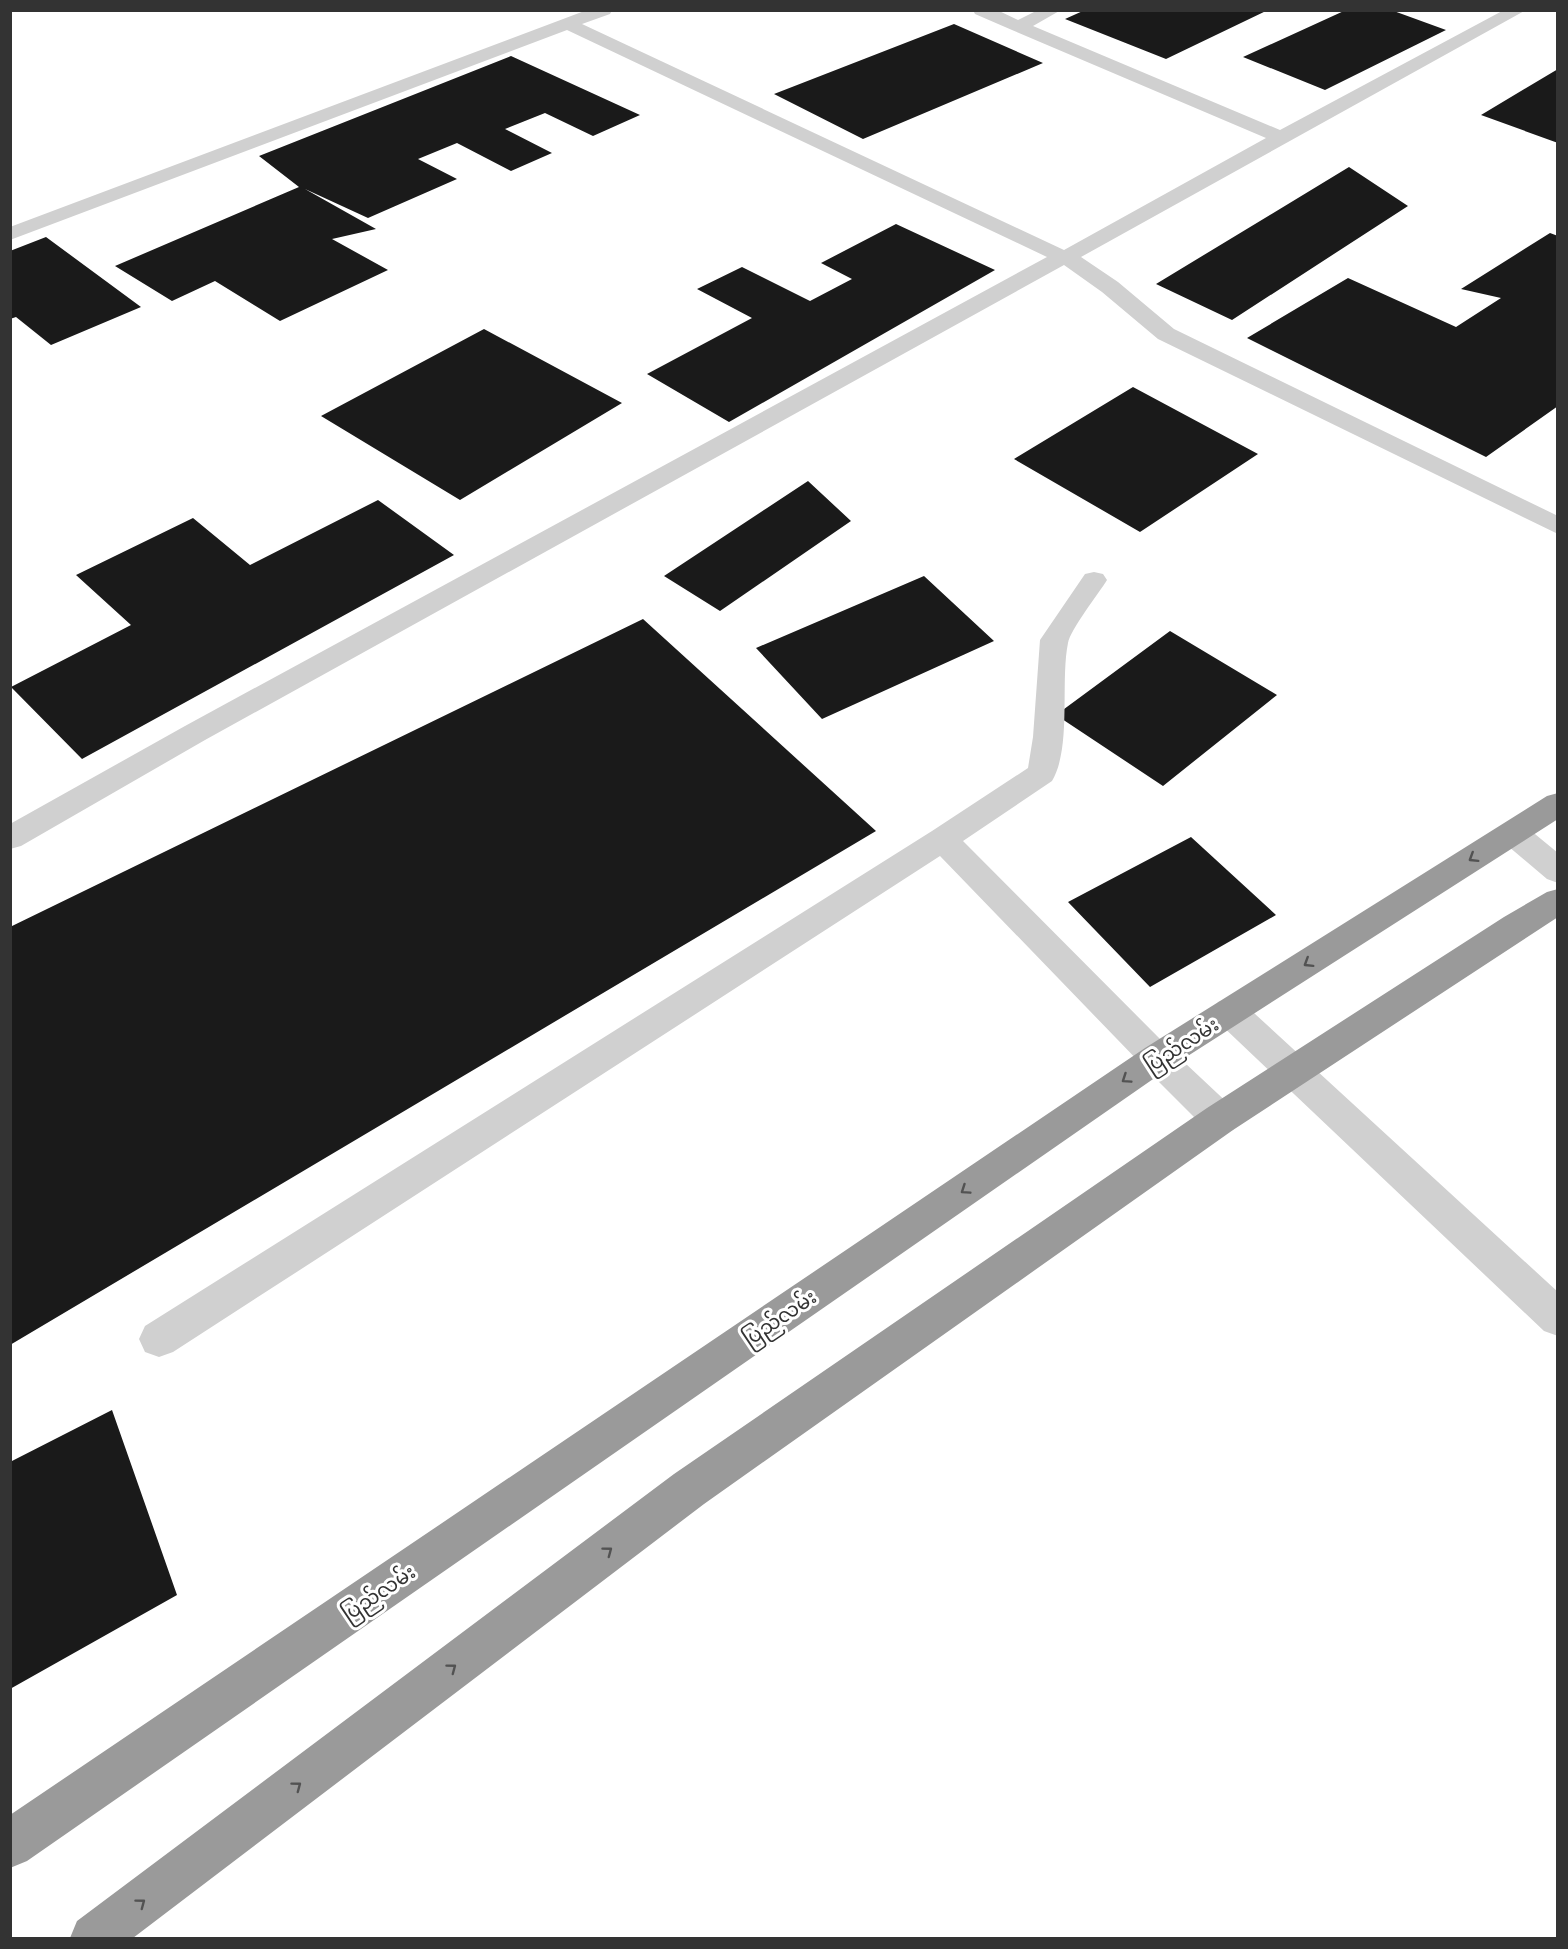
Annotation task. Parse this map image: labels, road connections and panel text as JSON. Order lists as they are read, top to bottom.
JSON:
{
  "streets": {
    "highway": ["ပြည်လမ်း"]
  }
}
